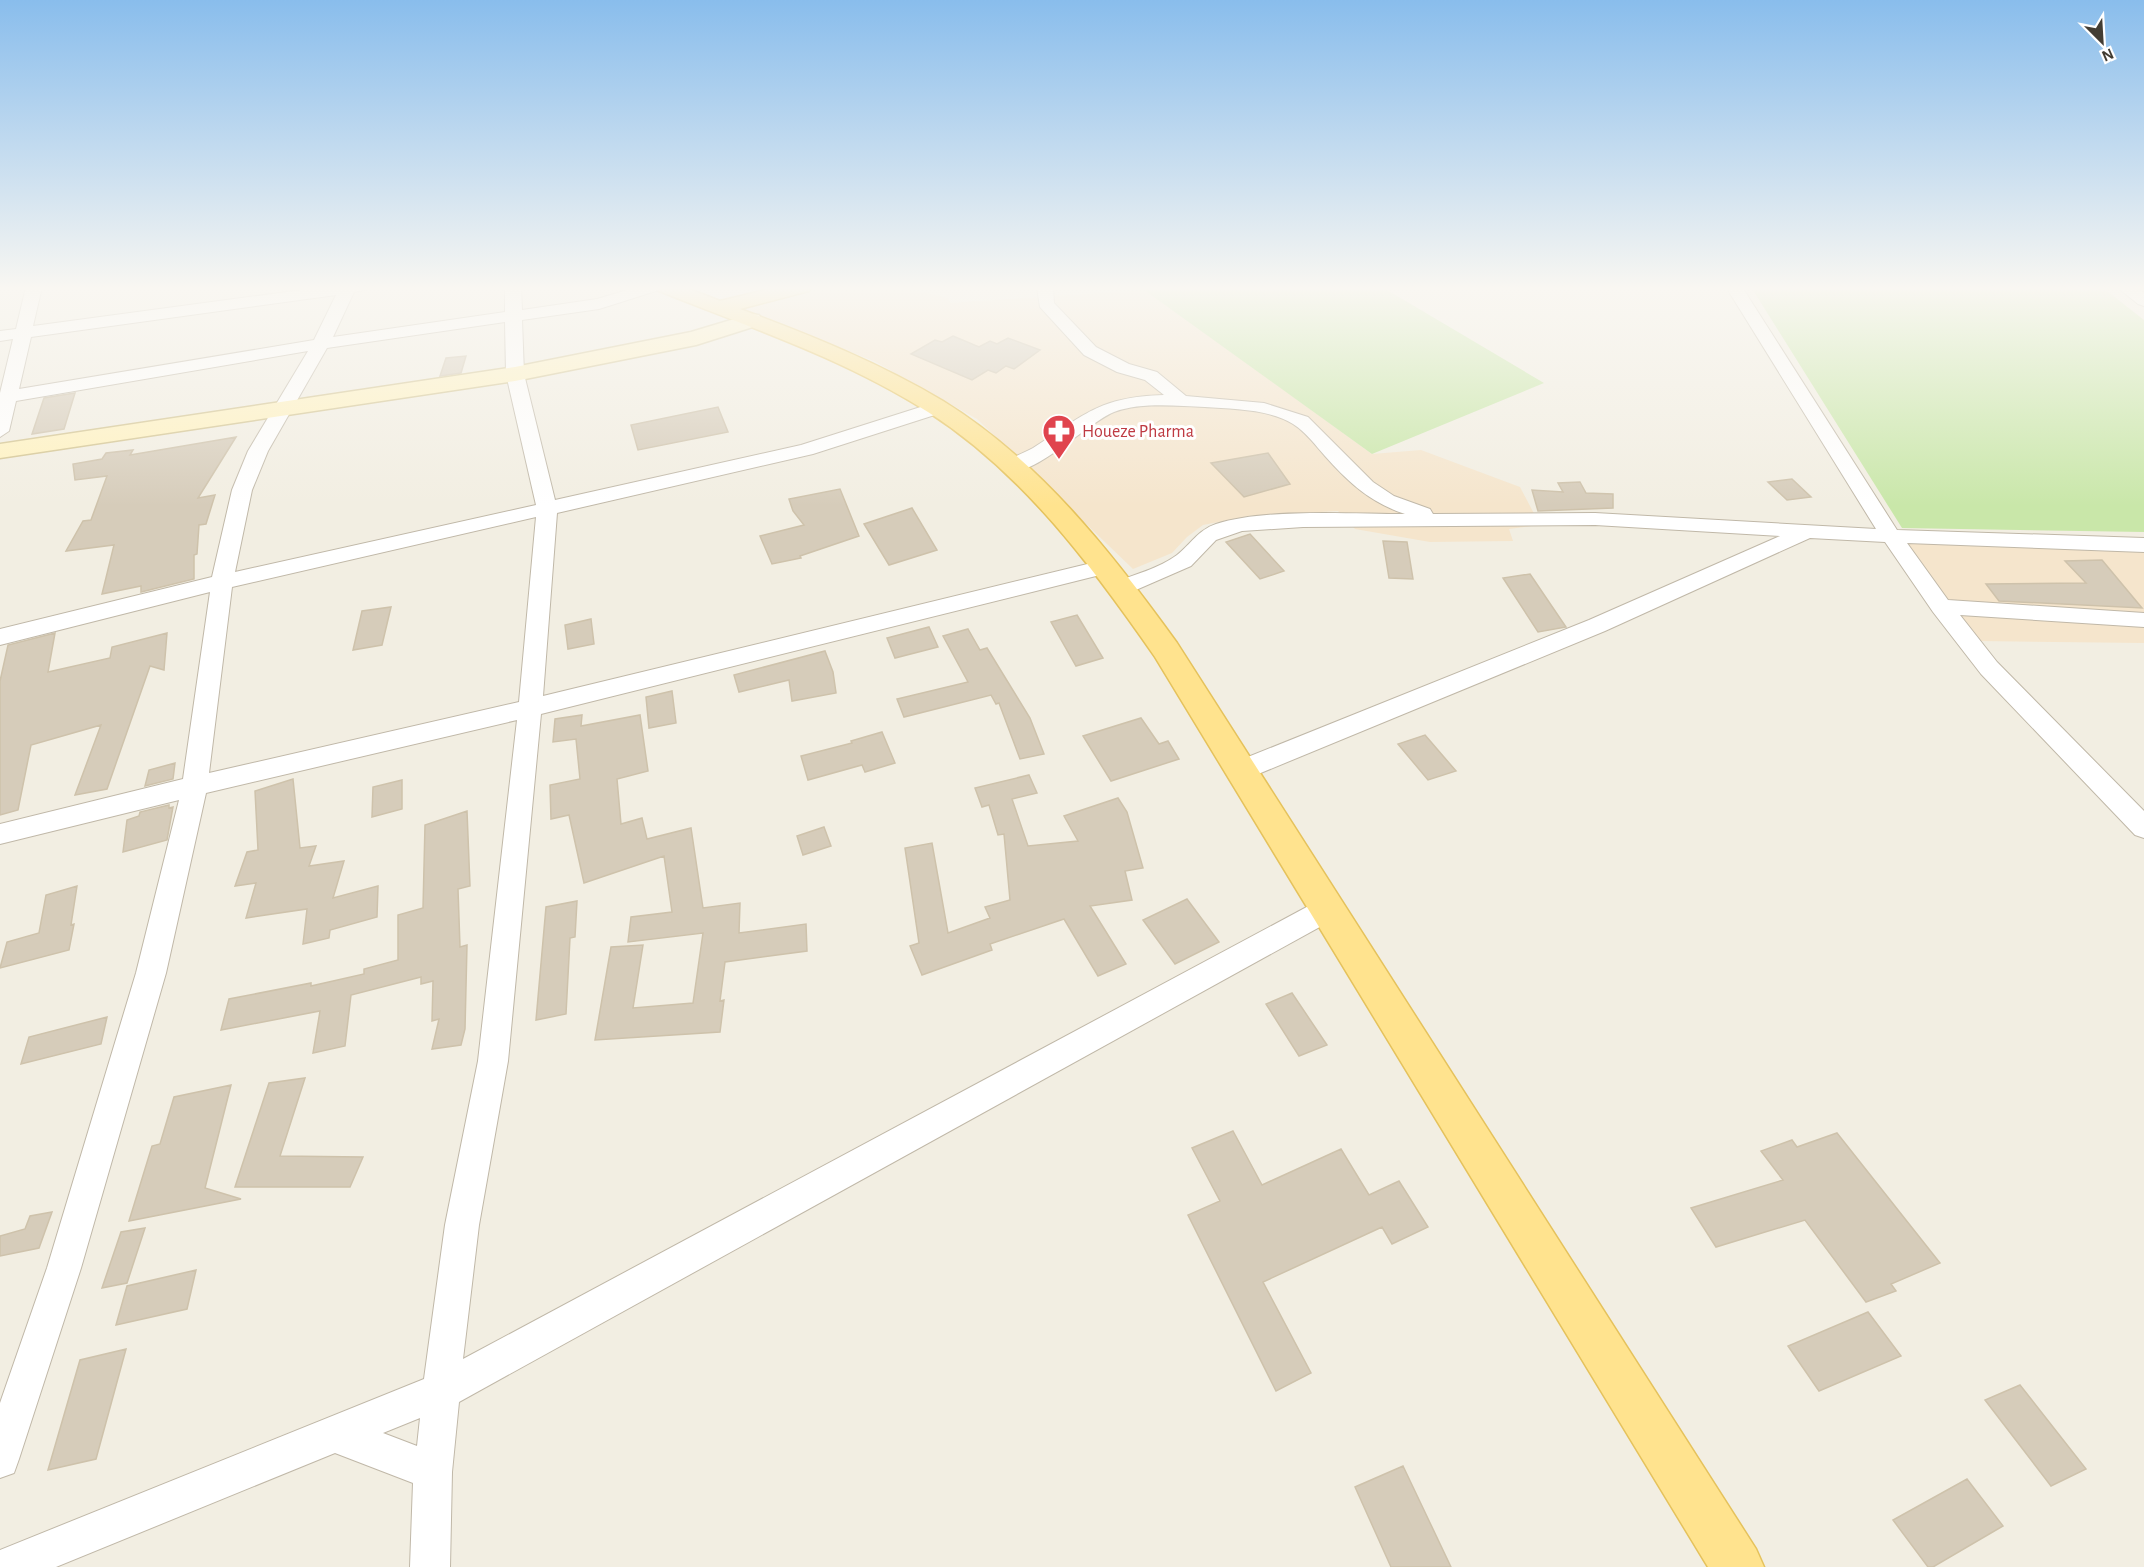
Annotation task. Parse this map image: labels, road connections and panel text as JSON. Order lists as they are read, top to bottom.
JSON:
{
  "places": {
    "pharmacy": ["Houeze Pharma"]
  },
  "north": "bottom right"
}
